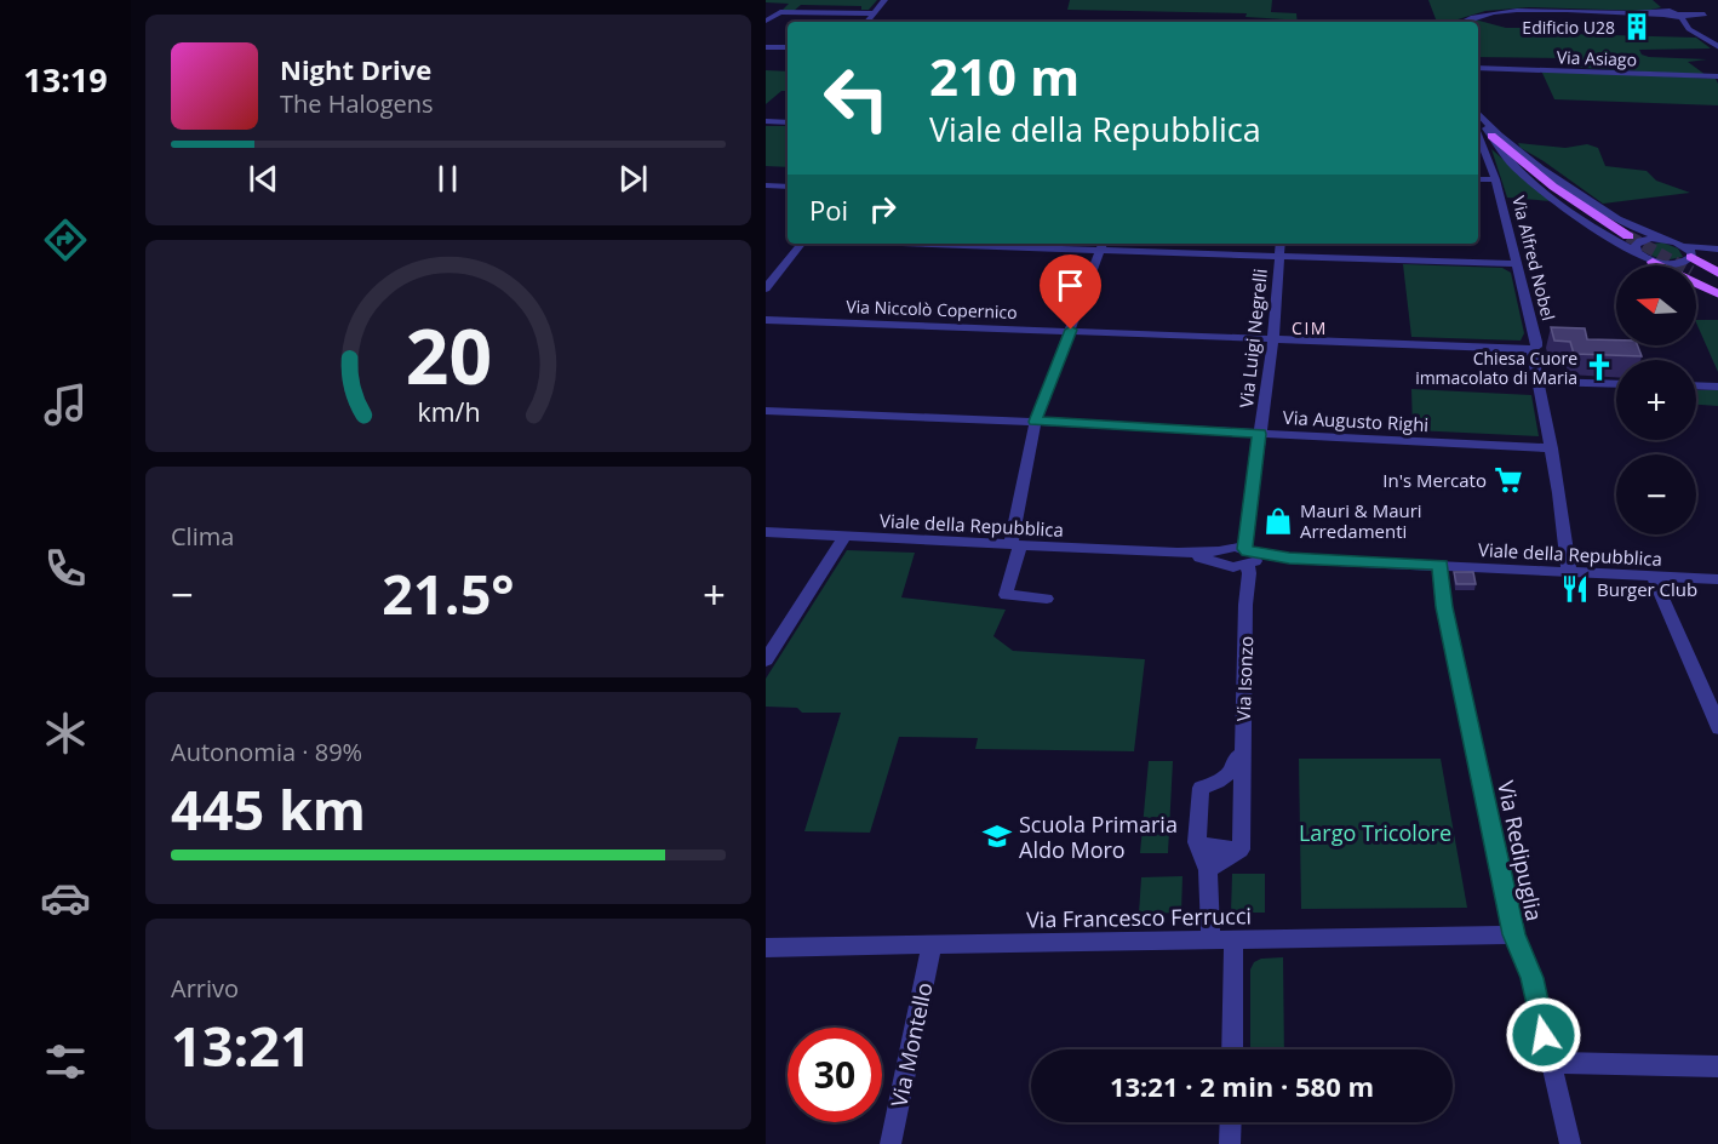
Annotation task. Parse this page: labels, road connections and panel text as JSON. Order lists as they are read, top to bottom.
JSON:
{
  "streets": {
    "street": [
      "Via Asiago",
      "Via Alfred Nobel",
      "Via Niccolò Copernico",
      "Via Luigi Negrelli",
      "Via Augusto Righi",
      "Viale della Repubblica",
      "Via Isonzo",
      "Via Redipuglia",
      "Via Francesco Ferrucci",
      "Via Montello"
    ]
  },
  "crossings": [
    ["Via Alfred Nobel", "Via Niccolò Copernico"],
    ["Via Alfred Nobel", "Via Augusto Righi"],
    ["Via Alfred Nobel", "Viale della Repubblica"],
    ["Via Niccolò Copernico", "Via Luigi Negrelli"],
    ["Via Luigi Negrelli", "Via Augusto Righi"],
    ["Via Luigi Negrelli", "Viale della Repubblica"],
    ["Via Luigi Negrelli", "Via Isonzo"],
    ["Viale della Repubblica", "Via Isonzo"],
    ["Viale della Repubblica", "Via Redipuglia"],
    ["Via Redipuglia", "Via Francesco Ferrucci"],
    ["Via Francesco Ferrucci", "Via Montello"]
  ],
  "districts": ["CIM"],
  "parks": ["Largo Tricolore"],
  "places": {
    "building": ["Edificio U28"],
    "church": ["Chiesa Cuore immacolato di Maria"],
    "supermarket": ["In's Mercato"],
    "shop": ["Mauri & Mauri Arredamenti"],
    "restaurant": ["Burger Club"],
    "school or university": ["Scuola Primaria Aldo Moro"]
  },
  "north": "left",
  "page": {
    "tabs": "13:19",
    "turn": ["210 m", "Viale della Repubblica"],
    "song": ["Night Drive", "The Halogens"],
    "then": "Poi",
    "map_buttons": ["+", "−"],
    "tile": [
      "Clima",
      ["Autonomia · 89%", "445 km"],
      ["Arrivo", "13:21"]
    ],
    "heat": ["−", "21.5°", "+"],
    "limit": "30",
    "trip": "13:21 · 2 min · 580 m",
    "gauge": ["20", "km/h"]
  }
}
